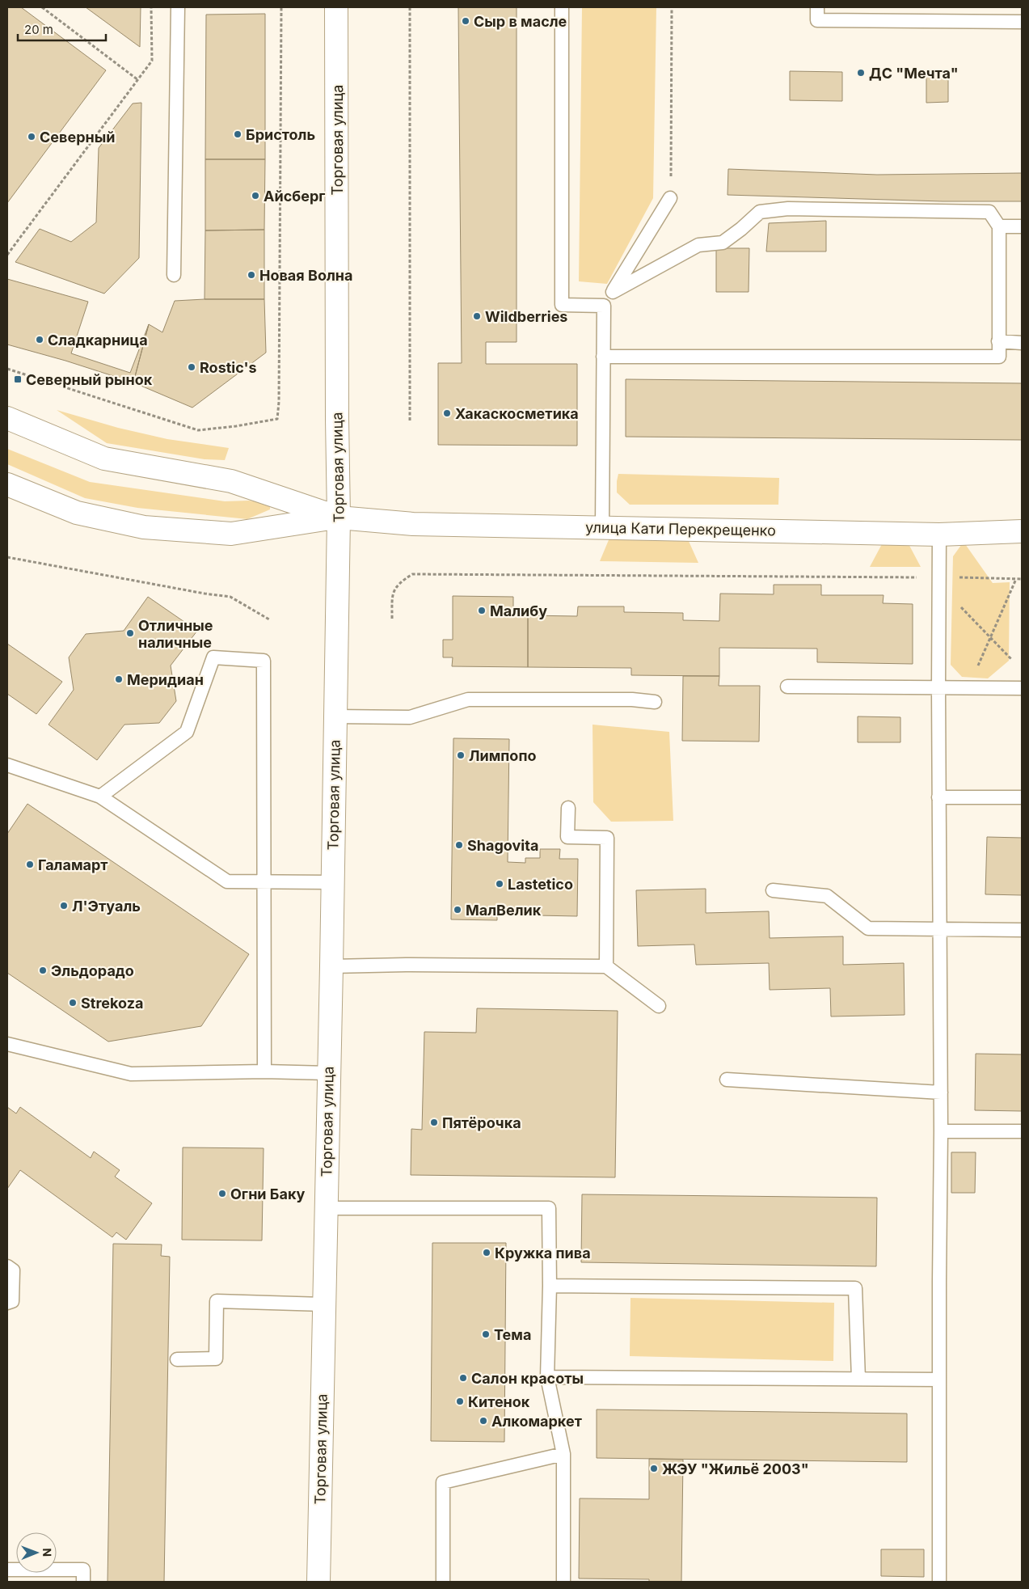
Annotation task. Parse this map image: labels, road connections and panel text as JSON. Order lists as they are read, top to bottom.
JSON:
{
  "streets": {
    "street": ["Торговая улица", "улица Кати Перекрещенко"]
  },
  "crossings": [
    ["Торговая улица", "улица Кати Перекрещенко"]
  ],
  "places": {
    "other": [
      "Сыр в масле",
      "ДС \"Мечта\"",
      "Бристоль",
      "Северный",
      "Айсберг",
      "Новая Волна",
      "Wildberries",
      "Сладкарница",
      "Rostic's",
      "Хакаскосметика",
      "Малибу",
      "Отличные наличные",
      "Меридиан",
      "Лимпопо",
      "Shagovita",
      "Галамарт",
      "Lastetico",
      "Л'Этуаль",
      "МалВелик",
      "Эльдорадо",
      "Strekoza",
      "Пятёрочка",
      "Огни Баку",
      "Кружка пива",
      "Тема",
      "Салон красоты",
      "Китенок",
      "Алкомаркет",
      "ЖЭУ \"Жильё 2003\""
    ],
    "transit": ["Северный рынок"]
  },
  "scale_bar": "20 m",
  "north": "right"
}
